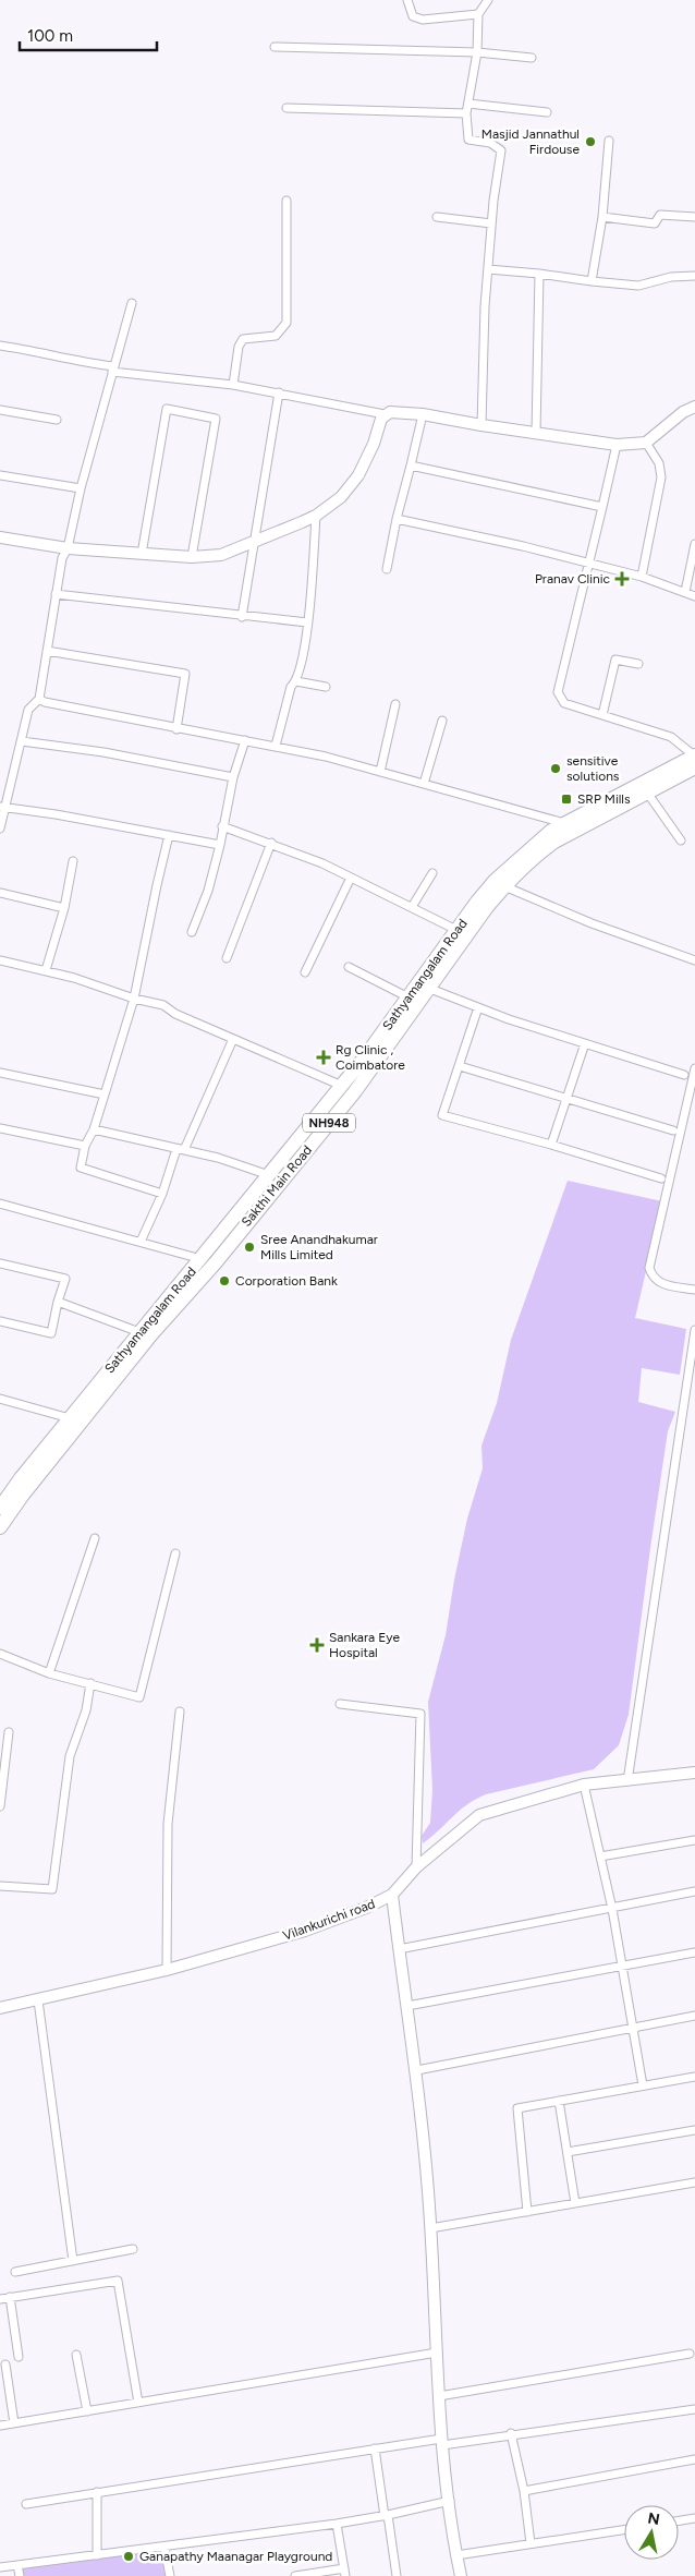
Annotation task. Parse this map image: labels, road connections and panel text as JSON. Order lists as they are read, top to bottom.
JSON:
{
  "streets": {
    "highway": ["Sathyamangalam Road", "NH948", "Sakthi Main Road"],
    "street": ["Vilankurichi road"]
  },
  "crossings": [
    ["Sathyamangalam Road", "Sakthi Main Road"]
  ],
  "places": {
    "other": [
      "Masjid Jannathul Firdouse",
      "sensitive solutions",
      "Sree Anandhakumar Mills Limited",
      "Corporation Bank",
      "Ganapathy Maanagar Playground"
    ],
    "health": ["Pranav Clinic", "Rg Clinic , Coimbatore", "Sankara Eye Hospital"],
    "transit": ["SRP Mills"]
  },
  "scale_bar": "100 m",
  "north": "top"
}
